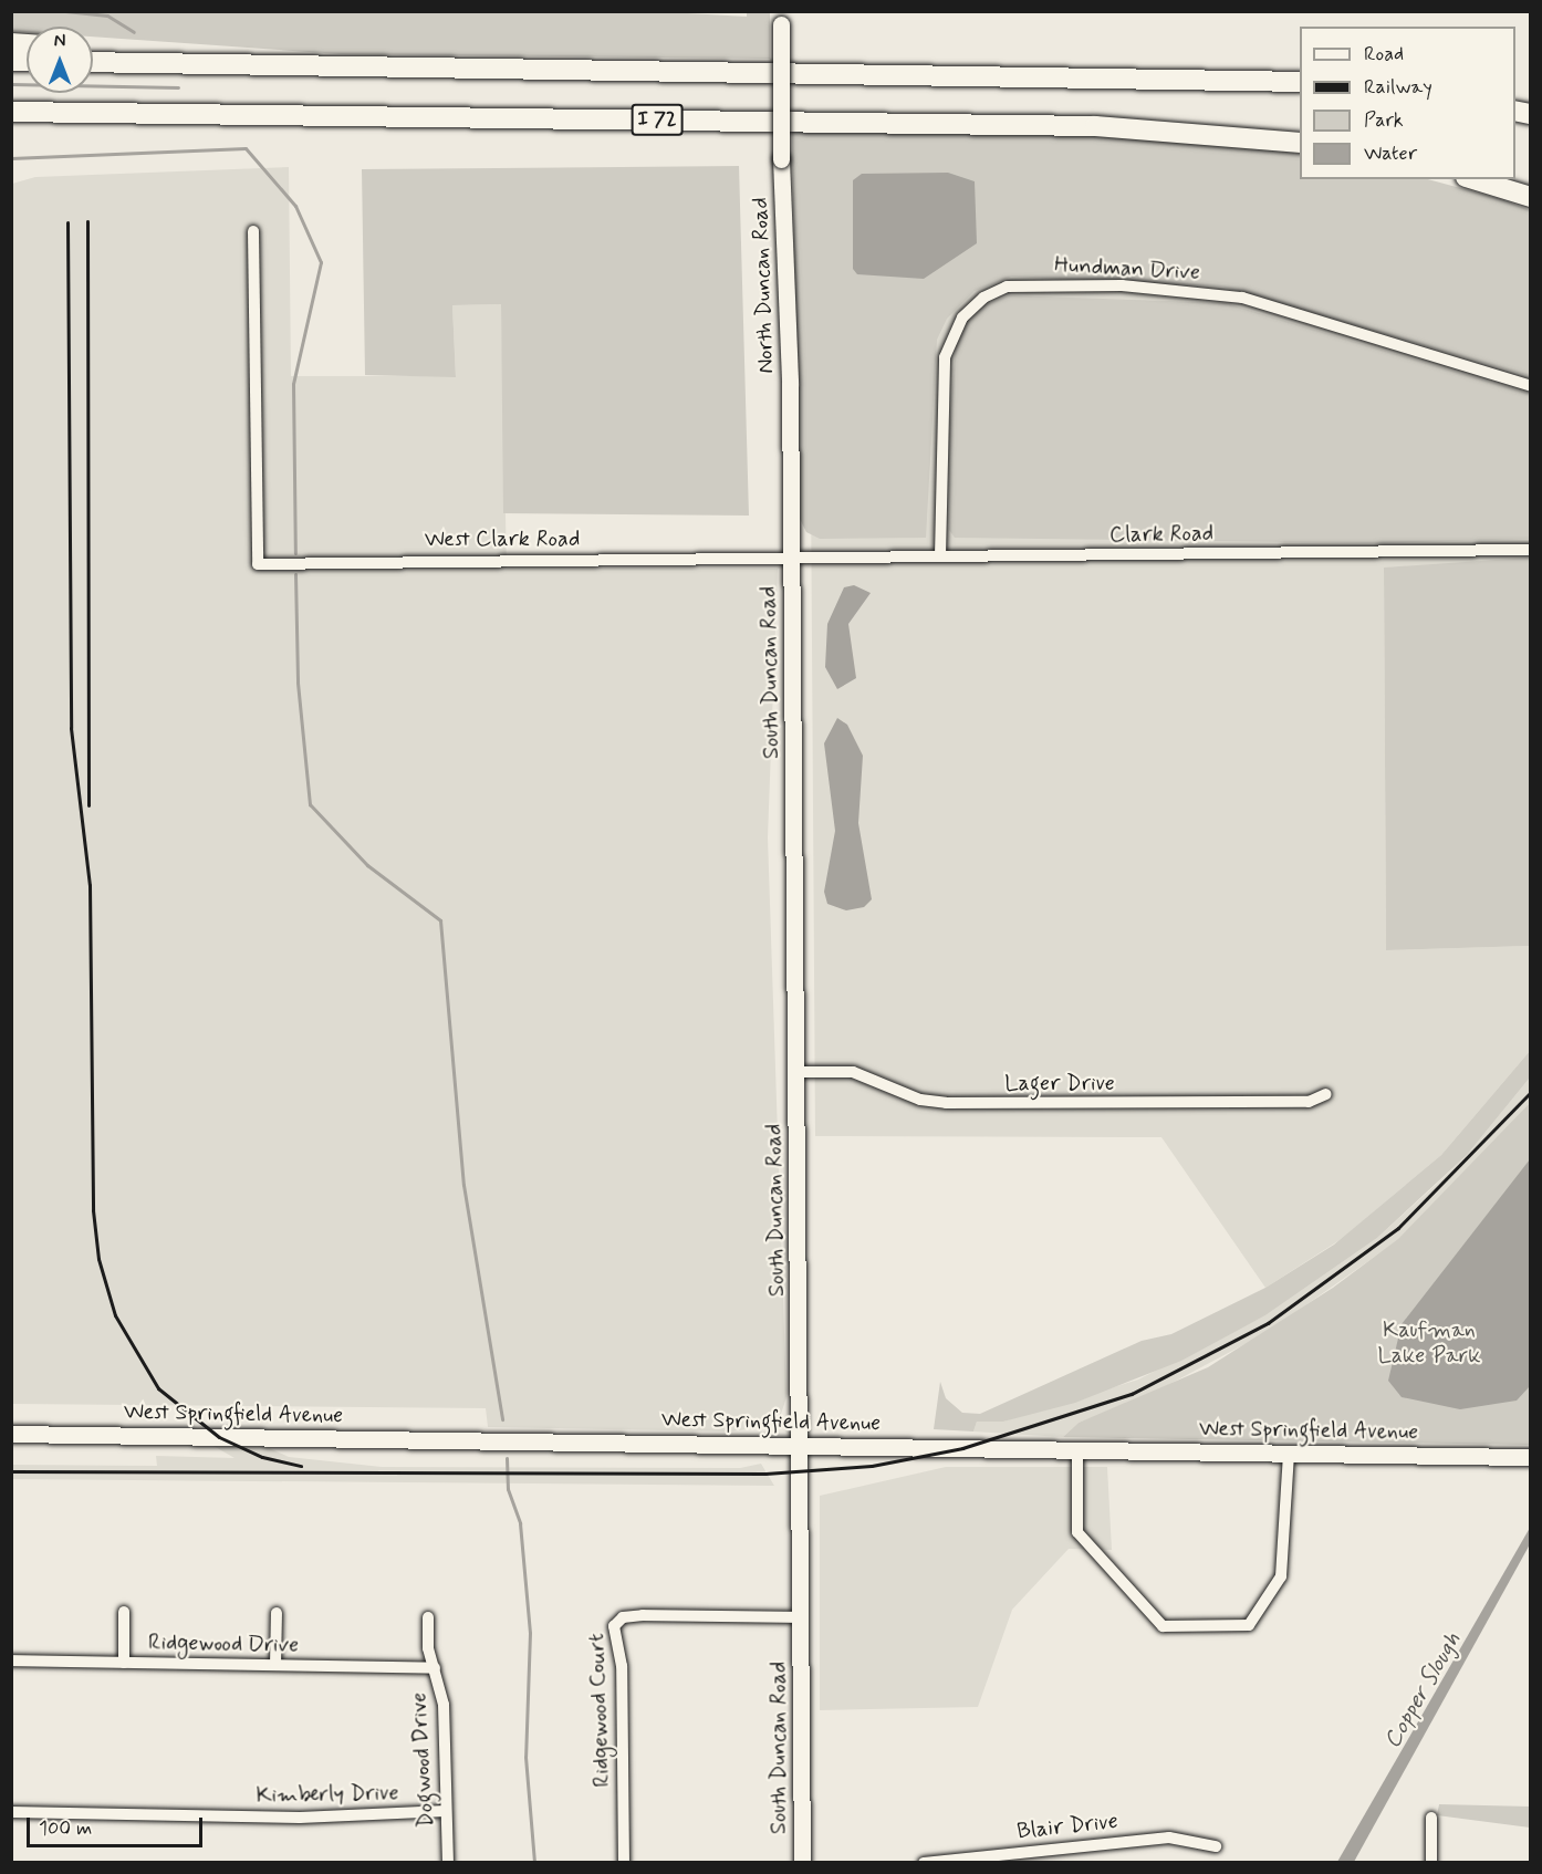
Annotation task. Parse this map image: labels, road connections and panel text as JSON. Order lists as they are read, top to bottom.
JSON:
{
  "streets": {
    "highway": ["I 72"],
    "main road": ["North Duncan Road", "South Duncan Road", "West Springfield Avenue"],
    "street": [
      "Hundman Drive",
      "Clark Road",
      "West Clark Road",
      "Lager Drive",
      "Ridgewood Drive",
      "Ridgewood Court",
      "Dogwood Drive",
      "Kimberly Drive",
      "Blair Drive"
    ]
  },
  "crossings": [
    ["Hundman Drive", "Clark Road"],
    ["North Duncan Road", "Clark Road"],
    ["North Duncan Road", "West Clark Road"],
    ["North Duncan Road", "South Duncan Road"],
    ["Clark Road", "West Clark Road"],
    ["Clark Road", "South Duncan Road"],
    ["West Clark Road", "South Duncan Road"],
    ["South Duncan Road", "Lager Drive"],
    ["South Duncan Road", "West Springfield Avenue"],
    ["South Duncan Road", "Ridgewood Court"],
    ["Ridgewood Drive", "Dogwood Drive"],
    ["Dogwood Drive", "Kimberly Drive"]
  ],
  "water": ["Copper Slough"],
  "parks": ["Kaufman Lake Park"],
  "legend": [
    "Road",
    "Railway",
    "Park",
    "Water"
  ],
  "scale_bar": "100 m",
  "north": "top"
}
